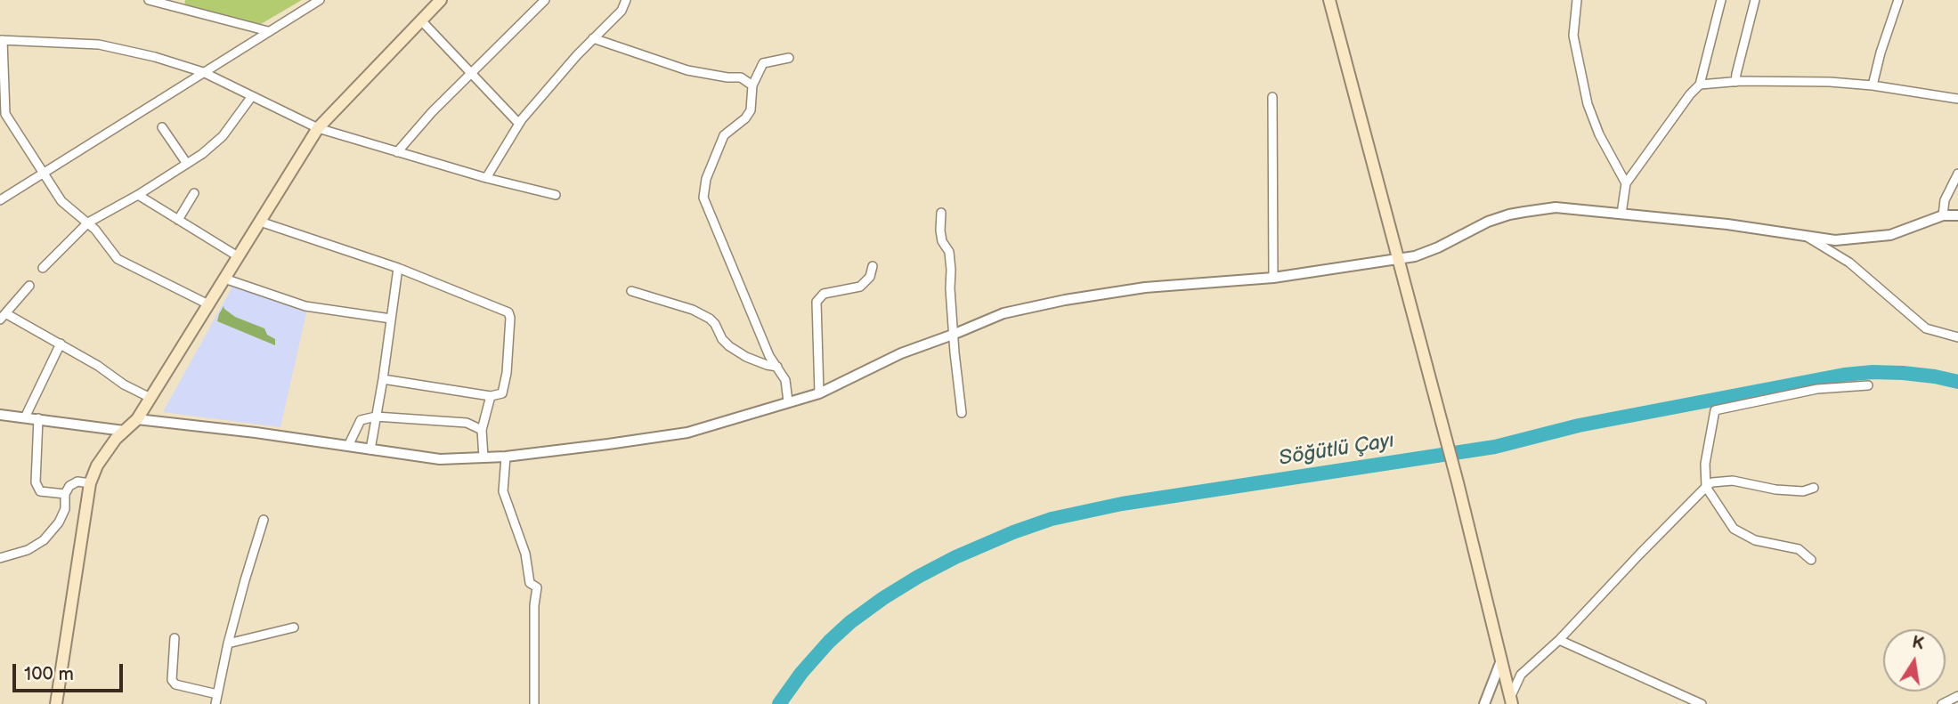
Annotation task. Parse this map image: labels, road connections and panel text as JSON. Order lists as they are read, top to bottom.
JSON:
{
  "water": ["Söğütlü Çayı"],
  "scale_bar": "100 m",
  "north": "top"
}
